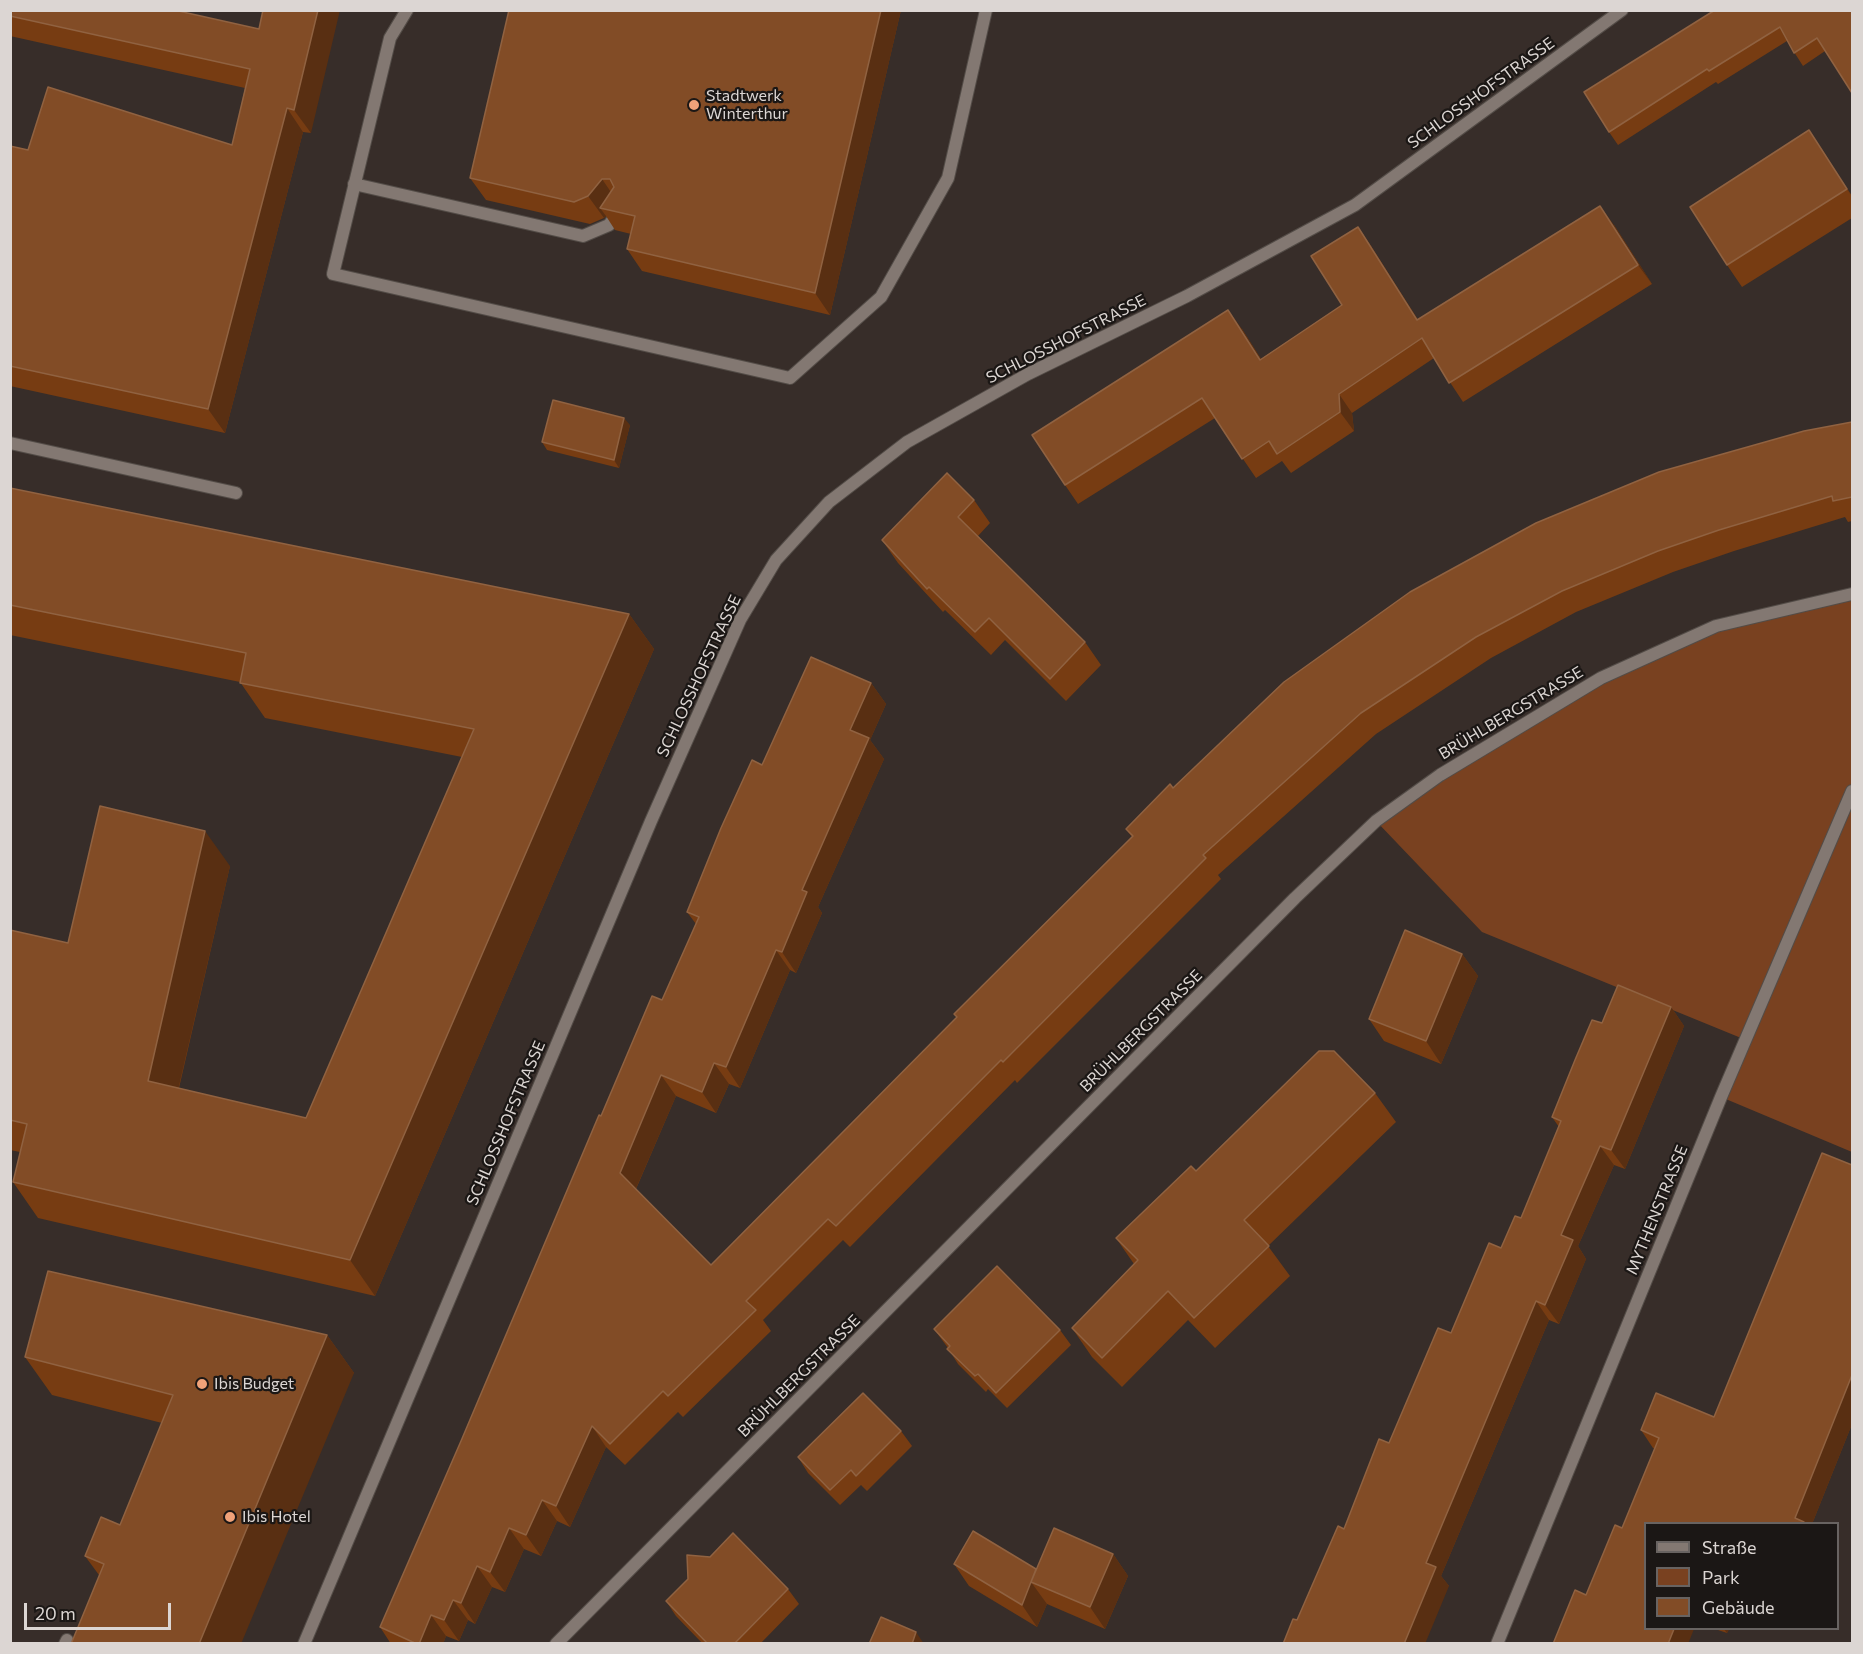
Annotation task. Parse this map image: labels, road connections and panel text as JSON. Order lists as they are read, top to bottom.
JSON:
{
  "streets": {
    "street": ["SCHLOSSHOFSTRASSE", "BRÜHLBERGSTRASSE", "MYTHENSTRASSE"]
  },
  "places": ["Stadtwerk Winterthur", "Ibis Budget", "Ibis Hotel"],
  "legend": ["Straße", "Park", "Gebäude"],
  "scale_bar": "20 m"
}
